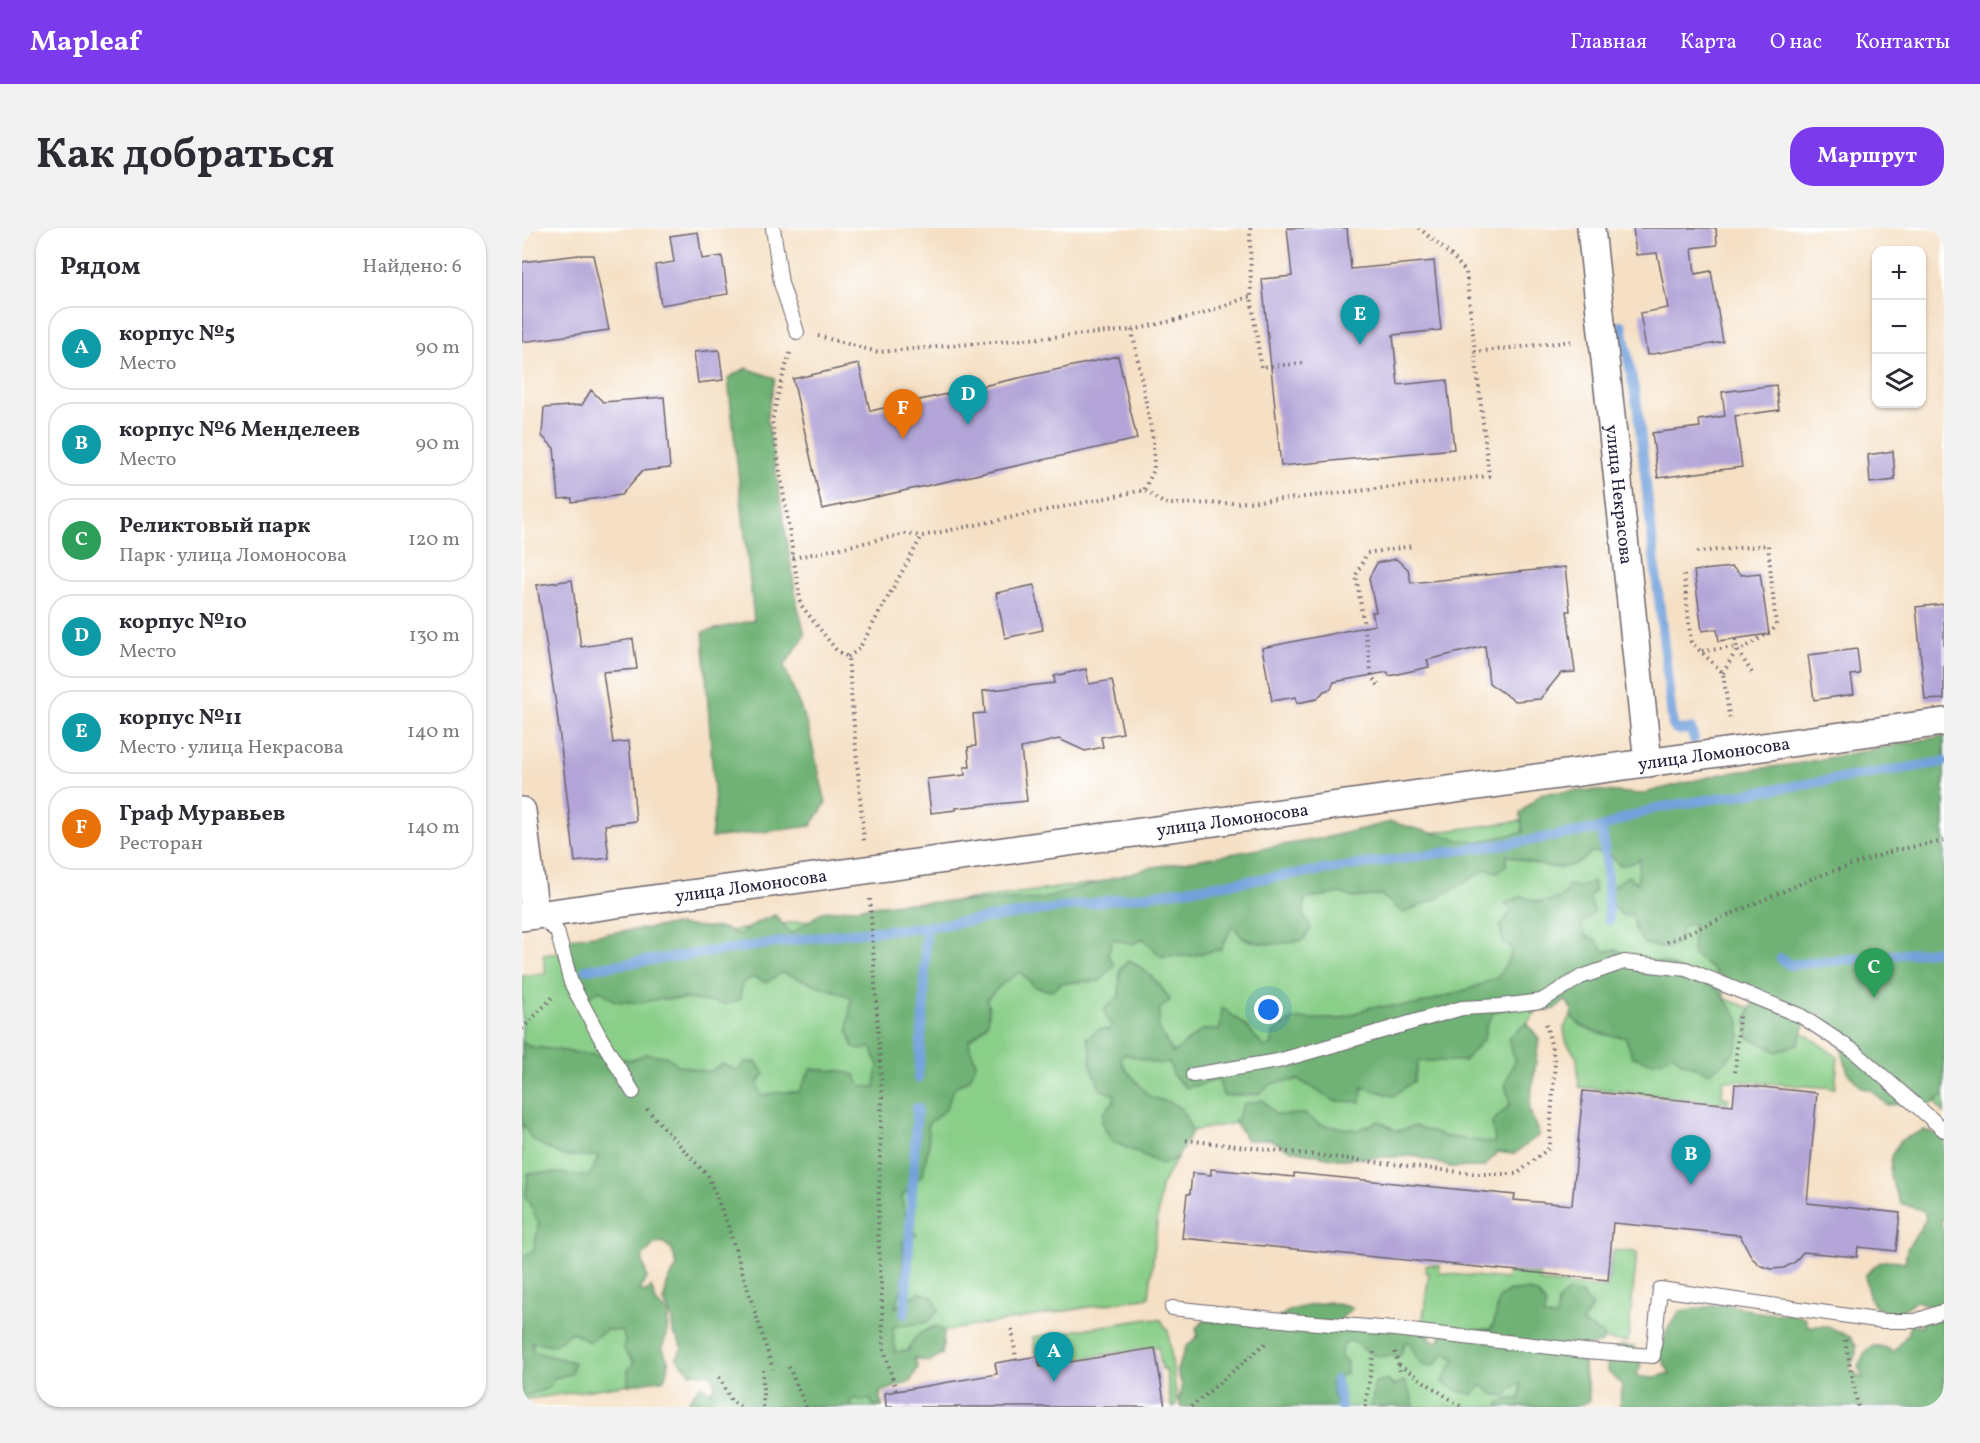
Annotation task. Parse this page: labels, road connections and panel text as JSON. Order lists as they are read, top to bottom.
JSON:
{
  "streets": {
    "street": ["улица Некрасова", "улица Ломоносова"]
  },
  "crossings": [
    ["улица Некрасова", "улица Ломоносова"]
  ],
  "page": {
    "header": "Mapleaf",
    "nav": [
      "Главная",
      "Карта",
      "О нас",
      "Контакты"
    ],
    "title": "Как добраться",
    "buttons": "Маршрут",
    "heading": ["Рядом", "Найдено: 6"],
    "map_buttons": ["+", "−"],
    "pins": [
      "E",
      "D",
      "F",
      "C",
      "B",
      "A"
    ],
    "list": [
      {
        "mark": "A",
        "name": "корпус №5",
        "note": "Место",
        "value": "90 m"
      },
      {
        "mark": "B",
        "name": "корпус №6 Менделеев",
        "note": "Место",
        "value": "90 m"
      },
      {
        "mark": "C",
        "name": "Реликтовый парк",
        "note": "Парк · улица Ломоносова",
        "value": "120 m"
      },
      {
        "mark": "D",
        "name": "корпус №10",
        "note": "Место",
        "value": "130 m"
      },
      {
        "mark": "E",
        "name": "корпус №11",
        "note": "Место · улица Некрасова",
        "value": "140 m"
      },
      {
        "mark": "F",
        "name": "Граф Муравьев",
        "note": "Ресторан",
        "value": "140 m"
      }
    ]
  }
}
